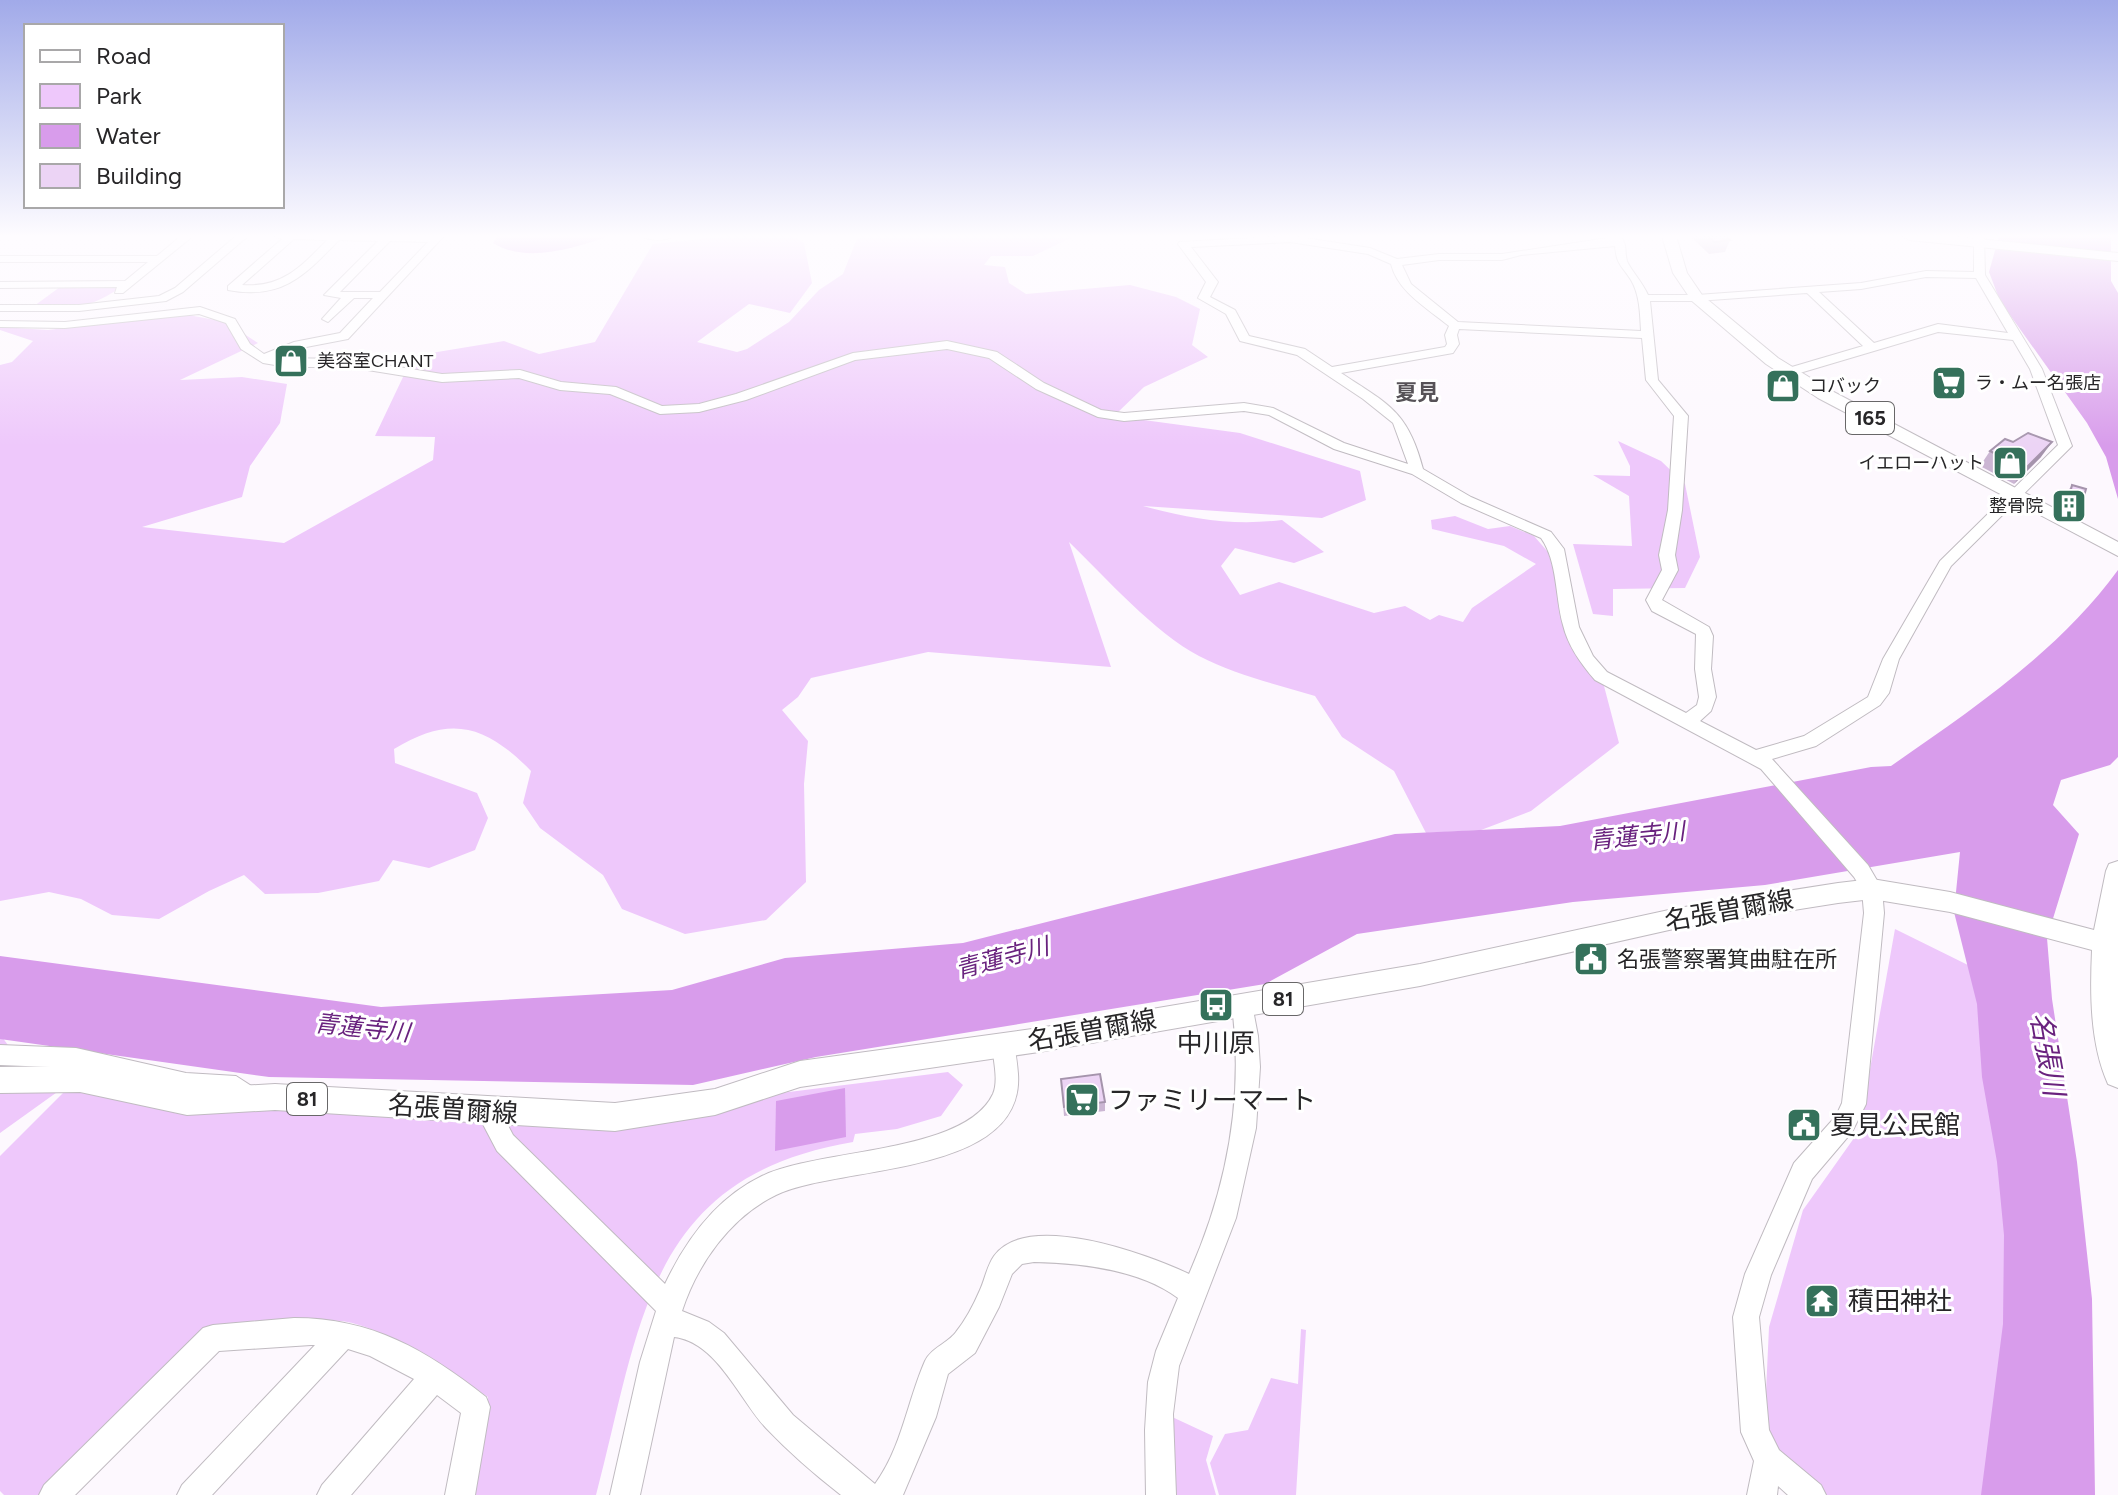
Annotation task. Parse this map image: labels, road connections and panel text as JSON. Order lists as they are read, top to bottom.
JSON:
{
  "streets": {
    "highway": ["165"],
    "main road": ["名張曽爾線", "81"]
  },
  "districts": ["夏見"],
  "water": ["青蓮寺川", "名張川"],
  "places": {
    "shop": ["美容室CHANT", "コバック", "イエローハット"],
    "supermarket": ["ラ・ムー名張店", "ファミリーマート"],
    "building": ["整骨院"],
    "public building": ["名張警察署箕曲駐在所", "夏見公民館"],
    "bus stop": ["中川原"],
    "temple": ["積田神社"]
  },
  "legend": [
    "Road",
    "Park",
    "Water",
    "Building"
  ]
}
